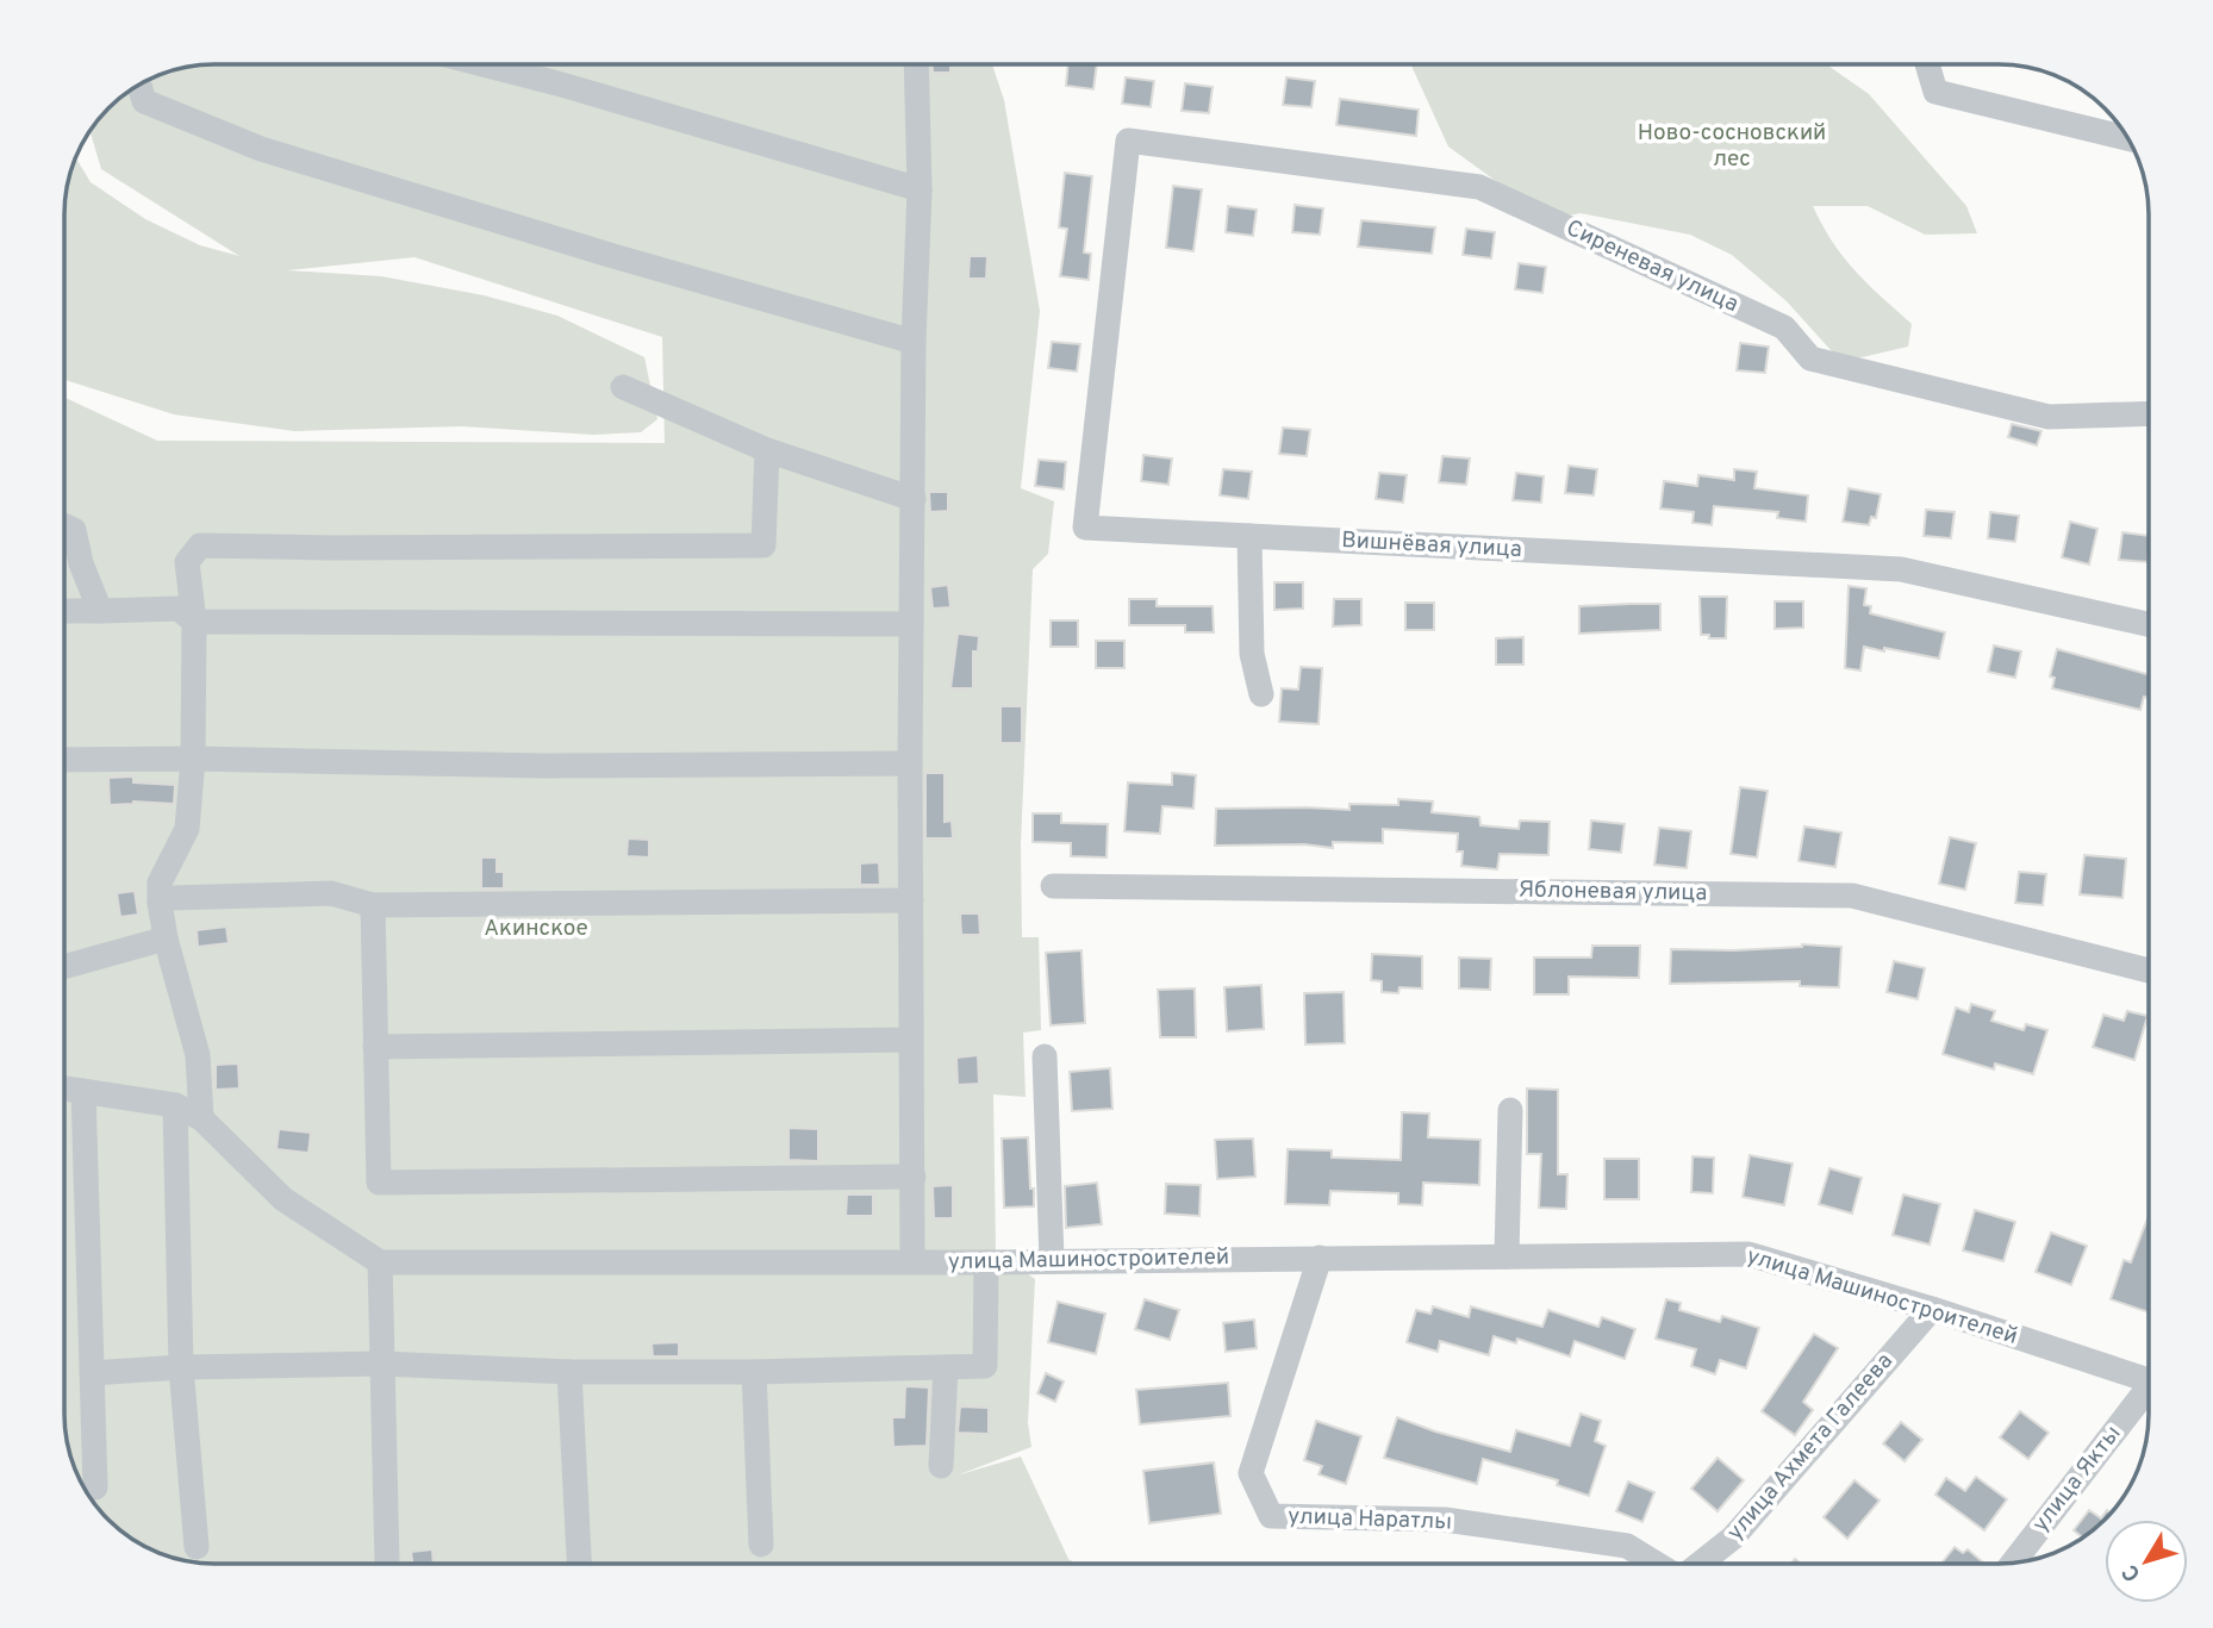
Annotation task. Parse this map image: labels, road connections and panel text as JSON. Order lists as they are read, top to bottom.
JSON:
{
  "streets": {
    "street": [
      "Сиреневая улица",
      "Вишнёвая улица",
      "Яблоневая улица",
      "улица Машиностроителей",
      "улица Ахмета Галеева",
      "улица Якты",
      "улица Наратлы"
    ]
  },
  "crossings": [
    ["Сиреневая улица", "Вишнёвая улица"],
    ["улица Машиностроителей", "улица Ахмета Галеева"],
    ["улица Машиностроителей", "улица Наратлы"]
  ],
  "parks": ["Ново-сосновский лес", "Акинское"],
  "north": "bottom left"
}
